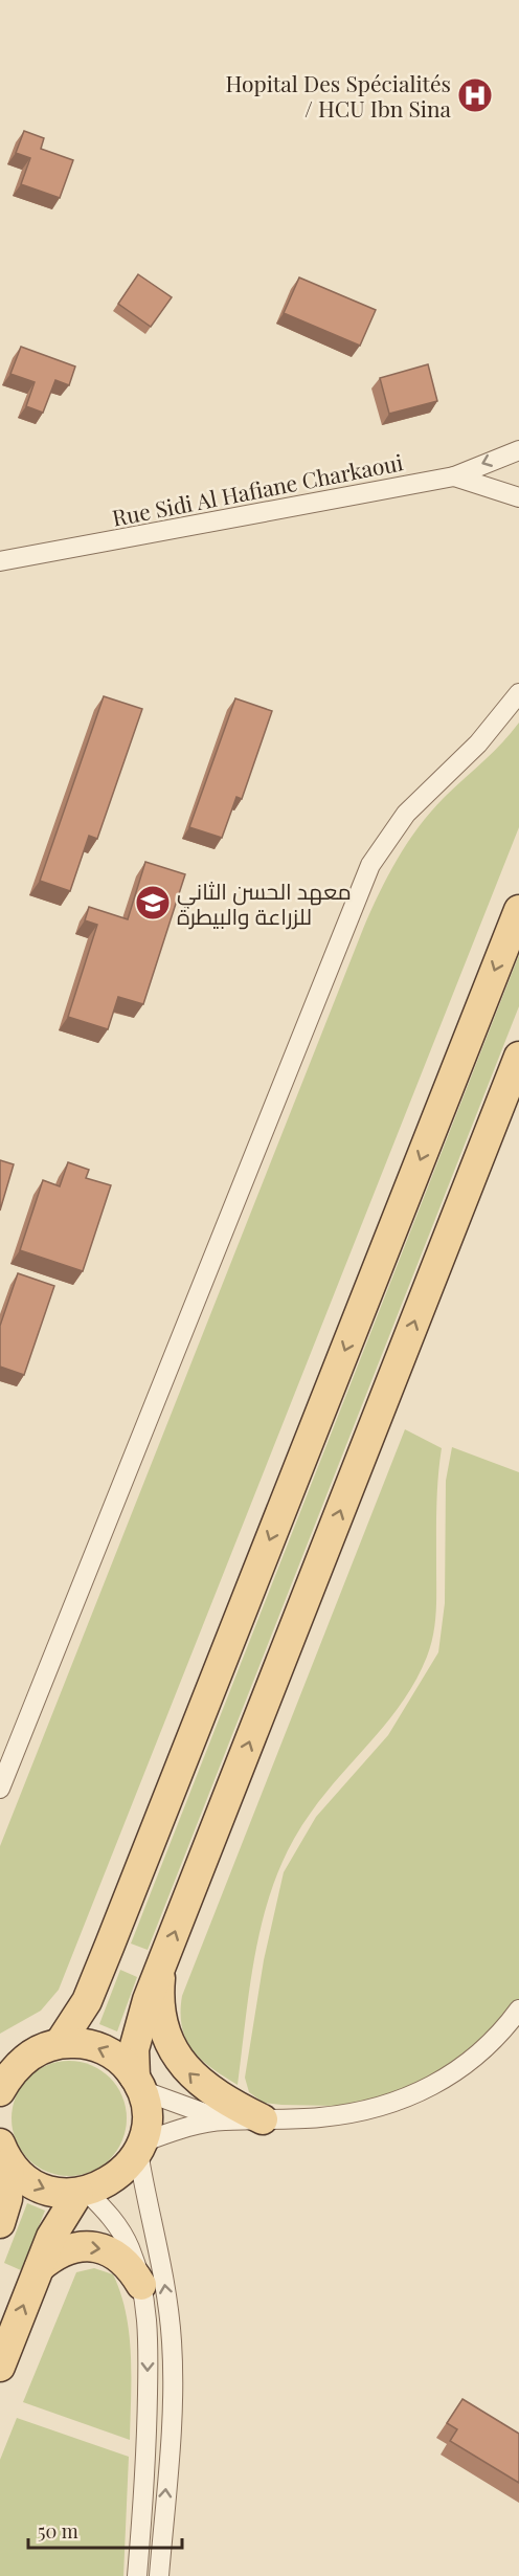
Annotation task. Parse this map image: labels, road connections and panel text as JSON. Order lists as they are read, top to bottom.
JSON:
{
  "streets": {
    "street": ["Rue Sidi Al Hafiane Charkaoui"]
  },
  "places": {
    "hospital": ["Hopital Des Spécialités / HCU Ibn Sina"],
    "school or university": ["معهد الحسن الثاني للزراعة والبيطرة"]
  },
  "scale_bar": "50 m"
}
